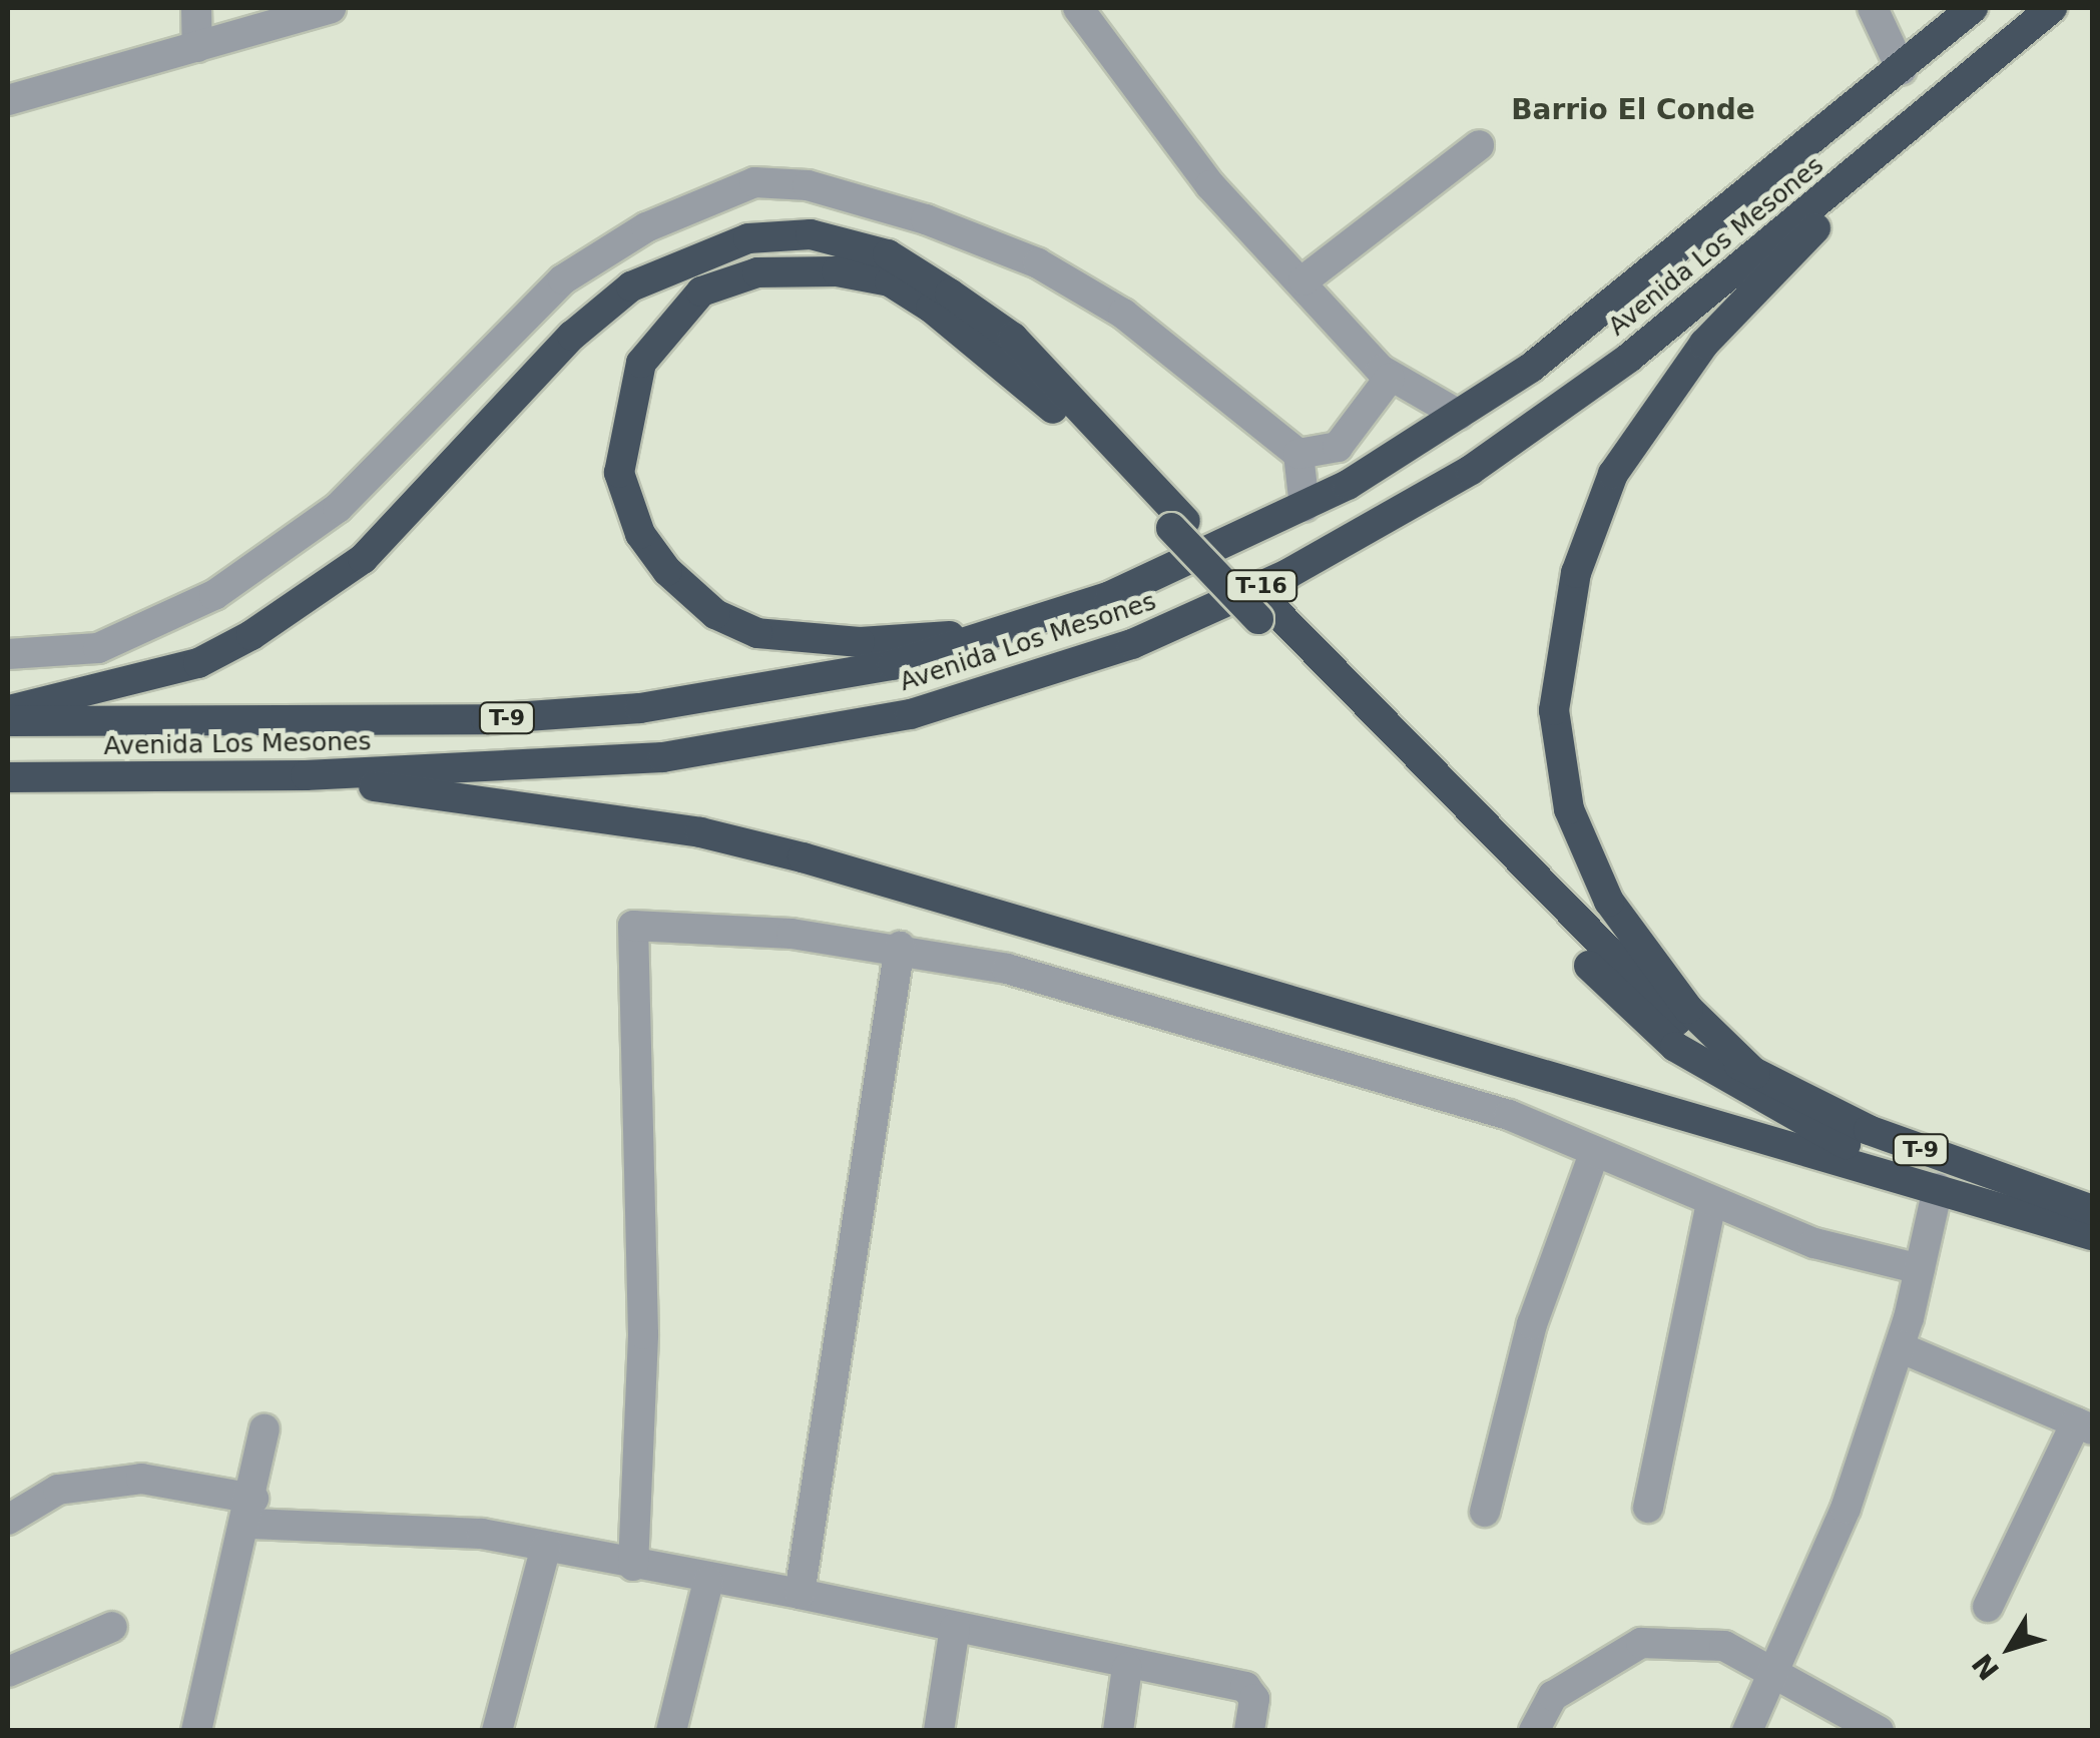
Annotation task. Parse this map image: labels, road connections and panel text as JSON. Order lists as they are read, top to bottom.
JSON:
{
  "streets": {
    "highway": ["Avenida Los Mesones", "T-16", "T-9"]
  },
  "districts": ["Barrio El Conde"],
  "north": "bottom left"
}
